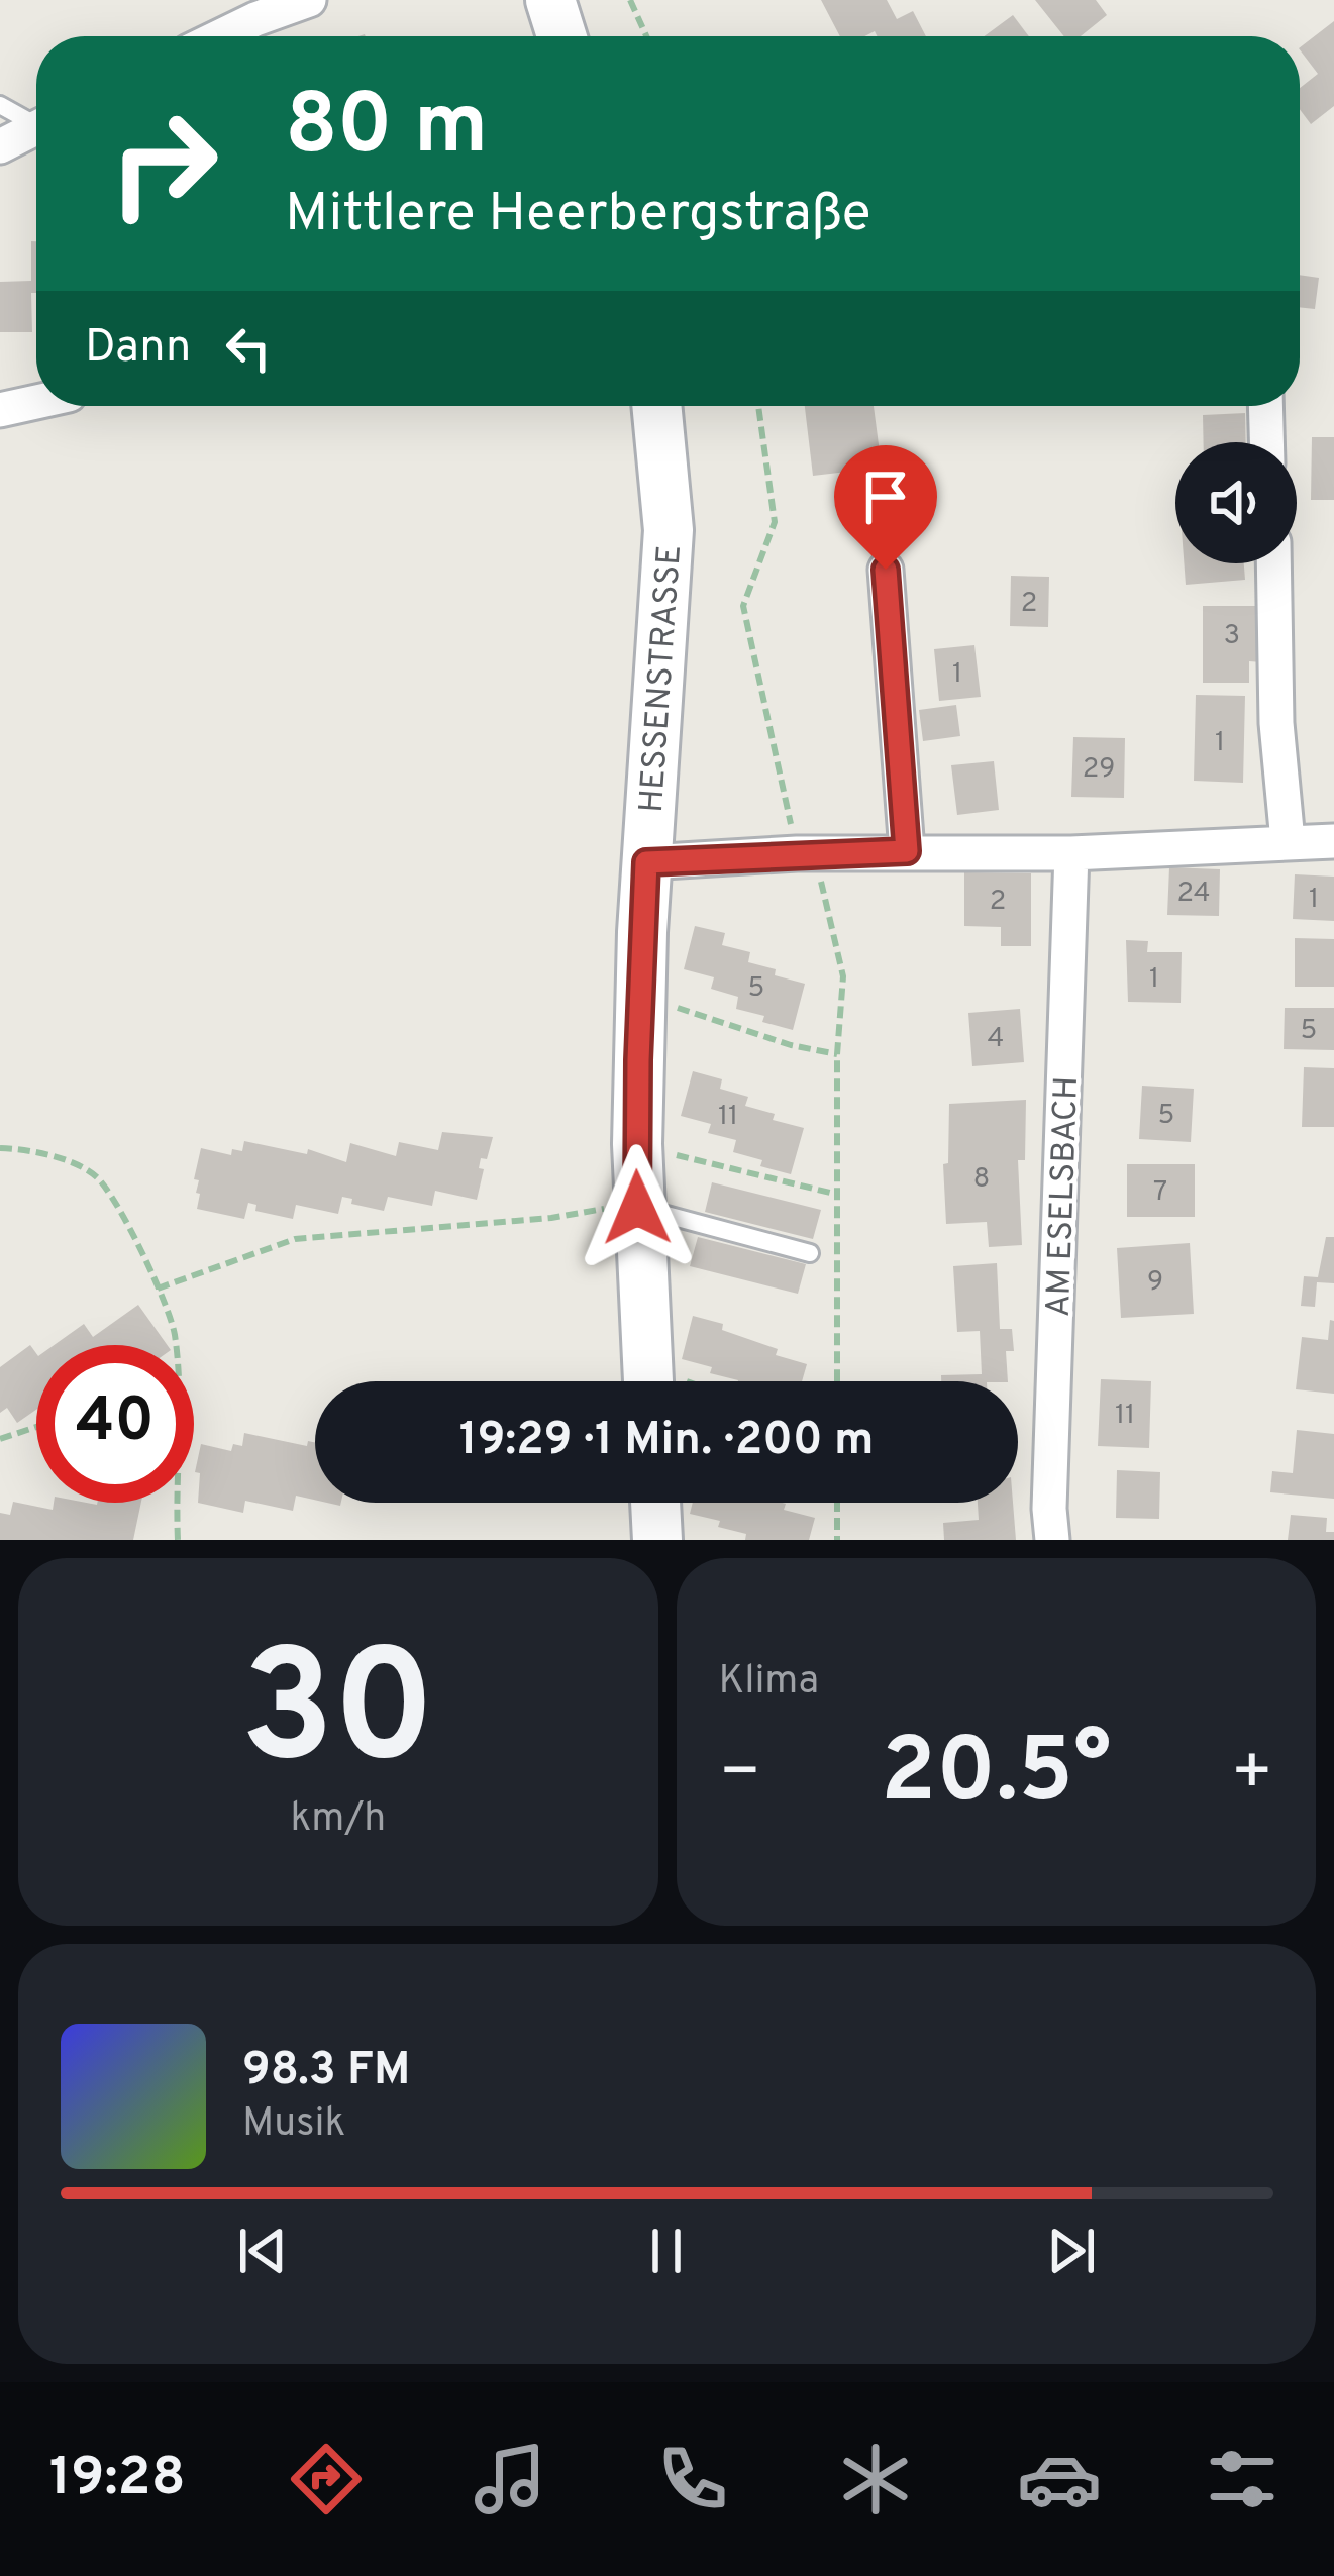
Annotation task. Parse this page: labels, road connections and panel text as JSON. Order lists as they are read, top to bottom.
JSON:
{
  "streets": {
    "street": ["HESSENSTRASSE", "AM ESELSBACH"]
  },
  "house_numbers": [
    "2",
    "3",
    "1",
    "1",
    "29",
    "24",
    "1",
    "2",
    "1",
    "5",
    "5",
    "4",
    "5",
    "11",
    "8",
    "7",
    "9",
    "11"
  ],
  "page": {
    "turn": ["80 m", "Mittlere Heerbergstraße"],
    "then": "Dann",
    "limit": "40",
    "trip": "19:29 · 1 Min. · 200 m",
    "tile": [
      ["30", "km/h"],
      "Klima"
    ],
    "heat": ["−", "20.5°", "+"],
    "song": ["98.3 FM", "Musik"],
    "tabs": "19:28"
  }
}
